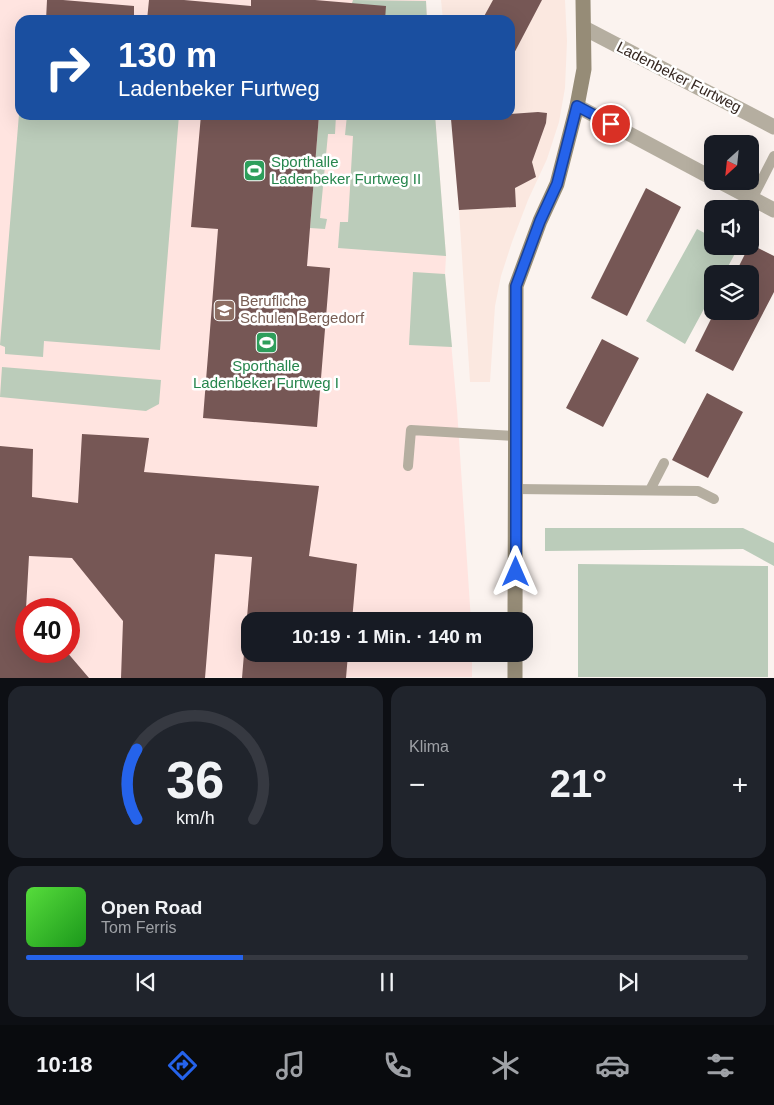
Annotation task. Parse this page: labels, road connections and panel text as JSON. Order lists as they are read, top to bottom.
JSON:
{
  "streets": {
    "street": ["Ladenbeker Furtweg"]
  },
  "places": {
    "sports": ["Sporthalle Ladenbeker Furtweg II", "Sporthalle Ladenbeker Furtweg I"],
    "school or university": ["Berufliche Schulen Bergedorf"]
  },
  "north": "bottom left",
  "page": {
    "turn": ["130 m", "Ladenbeker Furtweg"],
    "limit": "40",
    "trip": "10:19 · 1 Min. · 140 m",
    "tile": "Klima",
    "heat": ["−", "21°", "+"],
    "song": ["Open Road", "Tom Ferris"],
    "tabs": "10:18",
    "gauge": ["36", "km/h"]
  }
}
